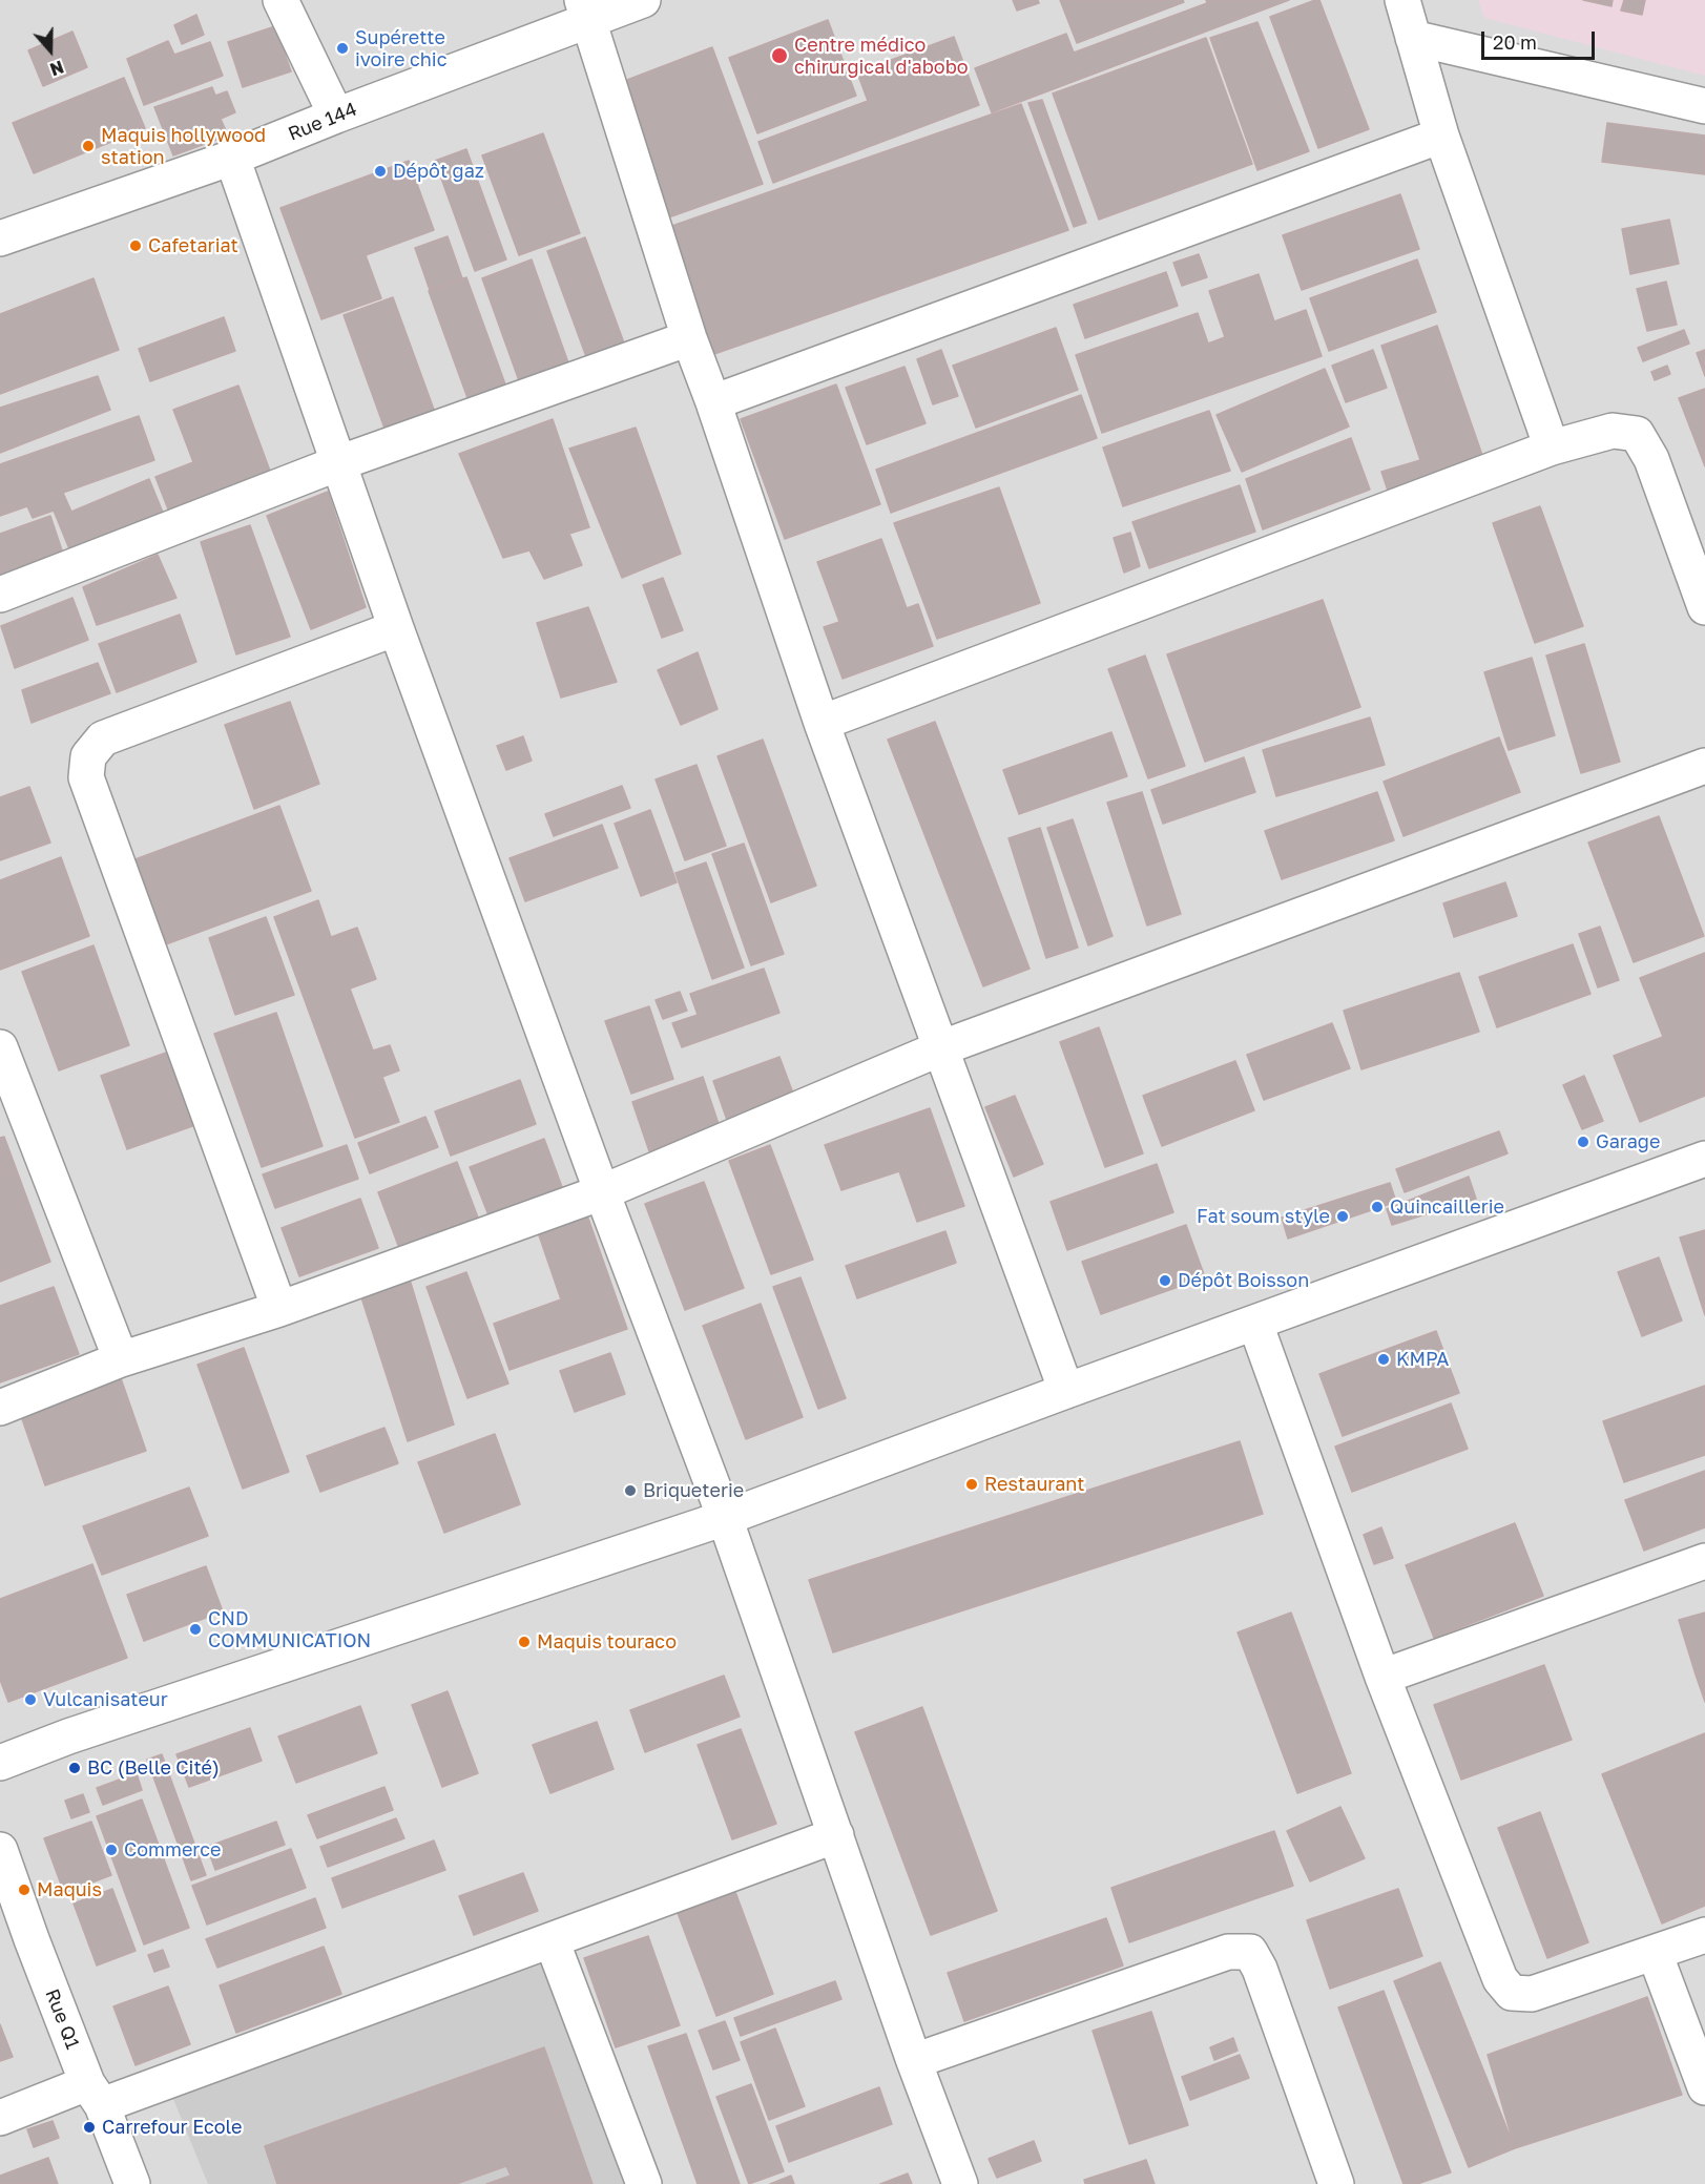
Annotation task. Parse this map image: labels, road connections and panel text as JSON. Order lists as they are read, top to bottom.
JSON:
{
  "streets": {
    "street": ["Rue 144", "Rue Q1"]
  },
  "places": [
    "Supérette ivoire chic",
    "Centre médico chirurgical d'abobo",
    "Maquis hollywood station",
    "Dépôt gaz",
    "Cafetariat",
    "Garage",
    "Quincaillerie",
    "Fat soum style",
    "Dépôt Boisson",
    "KMPA",
    "Restaurant",
    "Briqueterie",
    "CND COMMUNICATION",
    "Maquis touraco",
    "Vulcanisateur",
    "BC (Belle Cité)",
    "Commerce",
    "Maquis",
    "Carrefour Ecole"
  ],
  "scale_bar": "20 m",
  "north": "bottom"
}
